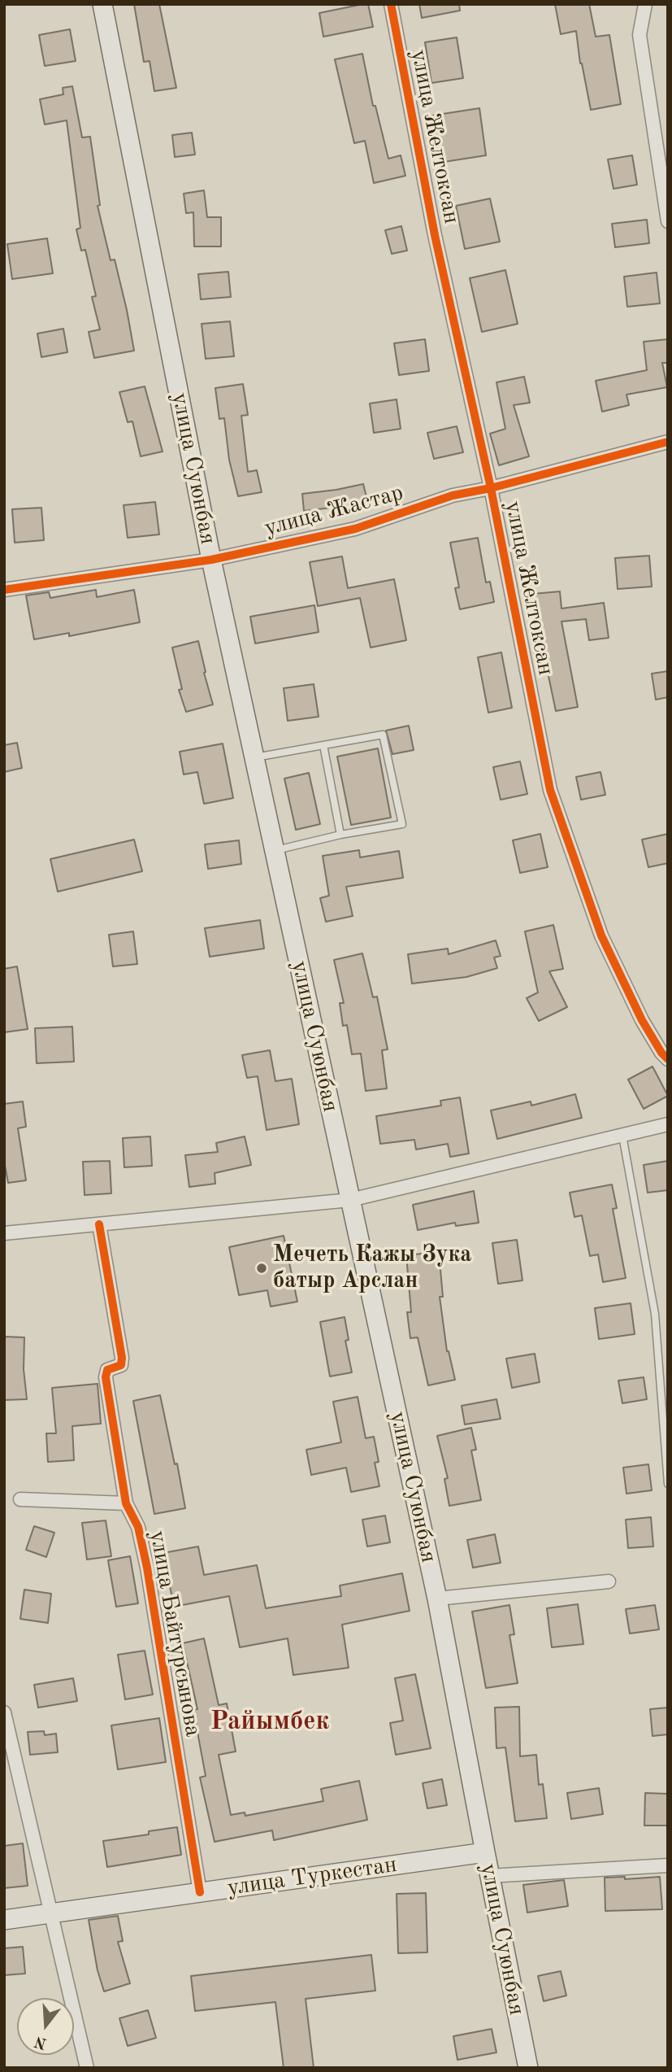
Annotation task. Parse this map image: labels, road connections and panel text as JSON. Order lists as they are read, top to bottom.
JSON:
{
  "streets": {
    "main road": ["улица Суюнбая", "улица Туркестан"],
    "street": ["улица Желтоксан", "улица Жастар", "улица Байтурсынова"]
  },
  "crossings": [
    ["улица Желтоксан", "улица Жастар"],
    ["улица Суюнбая", "улица Жастар"],
    ["улица Суюнбая", "улица Туркестан"],
    ["улица Байтурсынова", "улица Туркестан"]
  ],
  "districts": ["Райымбек"],
  "places": ["Мечеть Кажы Зука батыр Арслан"],
  "north": "bottom"
}
